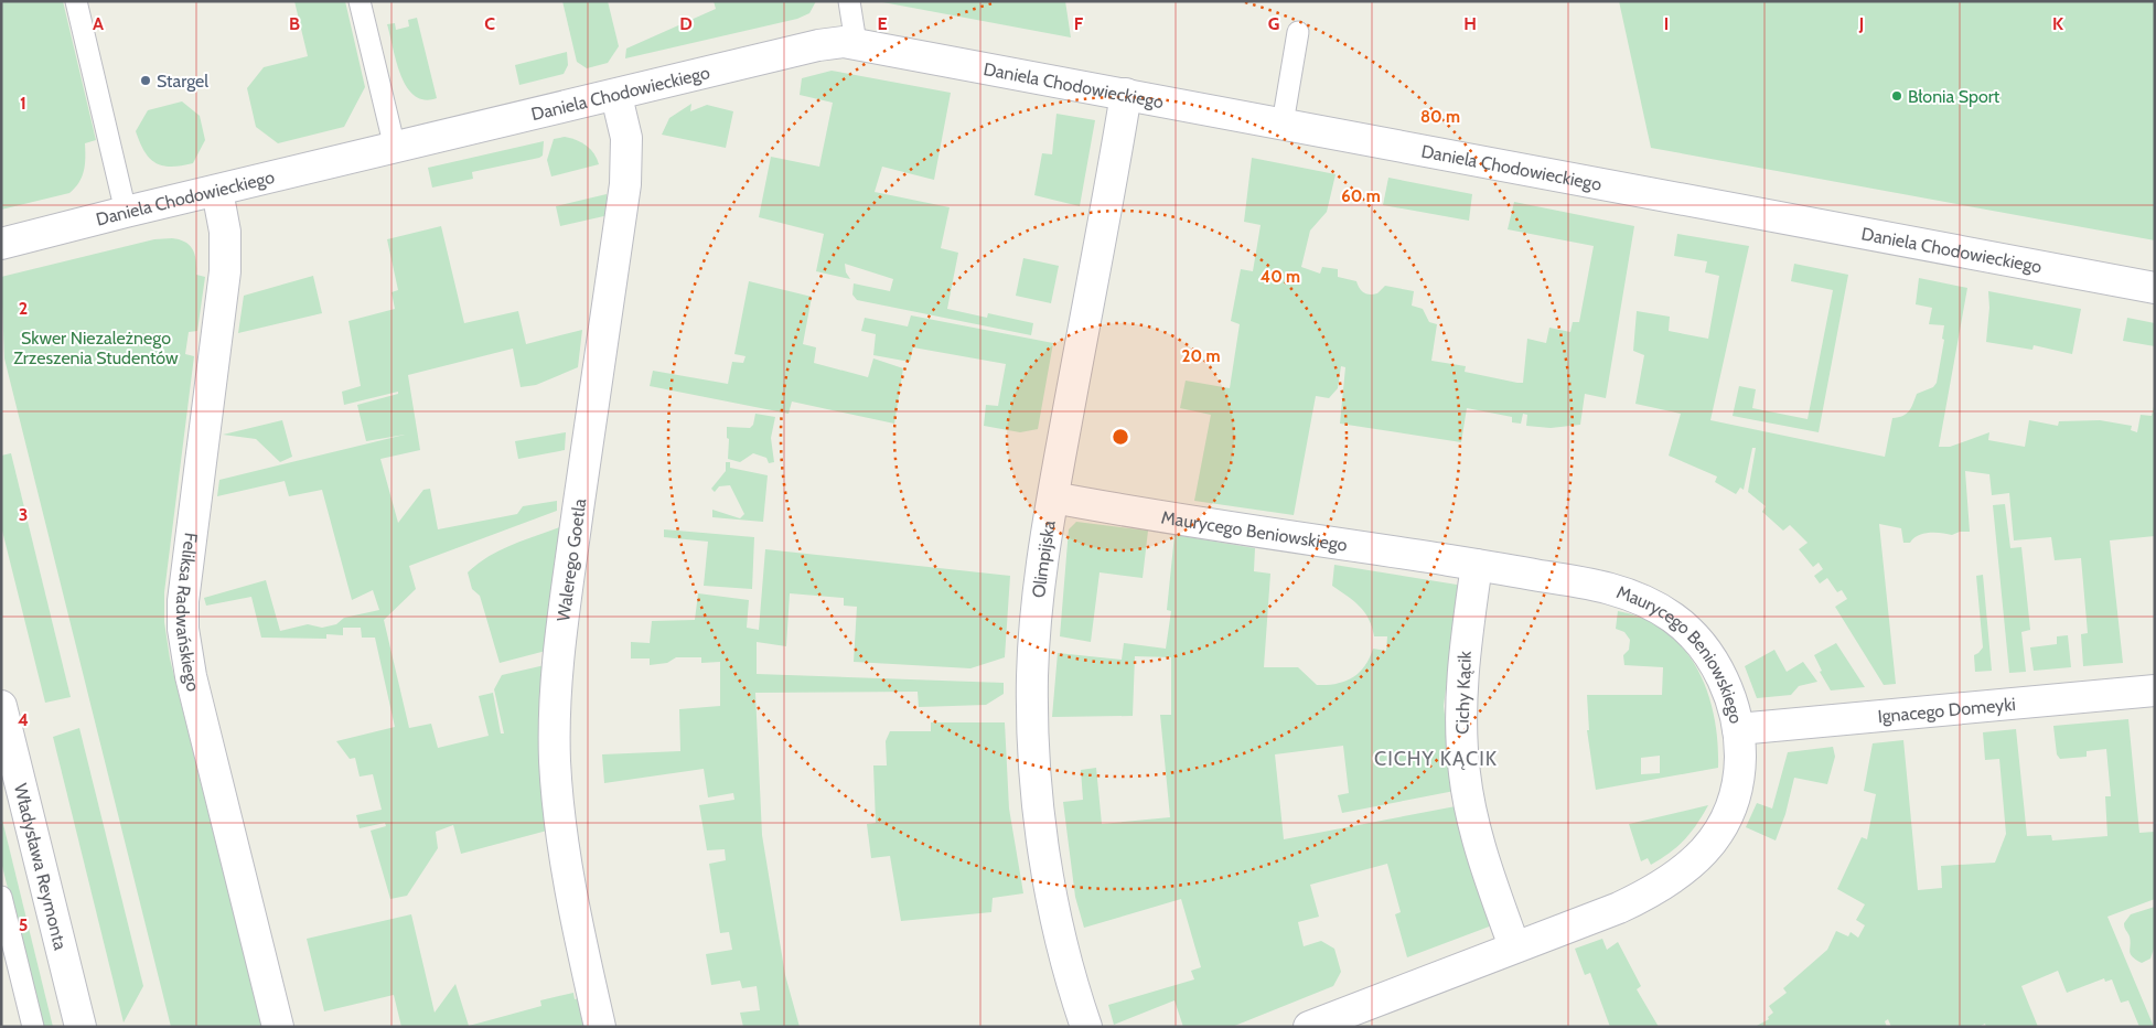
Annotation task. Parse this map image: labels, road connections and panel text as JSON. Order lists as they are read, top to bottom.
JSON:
{
  "streets": {
    "street": [
      "Daniela Chodowieckiego",
      "Maurycego Beniowskiego",
      "Olimpijska",
      "Walerego Goetla",
      "Feliksa Radwańskiego",
      "Cichy Kącik",
      "Ignacego Domeyki",
      "Władysława Reymonta"
    ]
  },
  "crossings": [
    ["Daniela Chodowieckiego", "Olimpijska"],
    ["Daniela Chodowieckiego", "Walerego Goetla"],
    ["Daniela Chodowieckiego", "Feliksa Radwańskiego"],
    ["Maurycego Beniowskiego", "Olimpijska"],
    ["Maurycego Beniowskiego", "Cichy Kącik"],
    ["Maurycego Beniowskiego", "Ignacego Domeyki"]
  ],
  "districts": ["CICHY KĄCIK"],
  "parks": ["Skwer Niezależnego Zrzeszenia Studentów"],
  "places": ["Stargel", "Błonia Sport"],
  "grid": {
    "columns": [
      "A",
      "B",
      "C",
      "D",
      "E",
      "F",
      "G",
      "H",
      "I",
      "J",
      "K"
    ],
    "rows": [
      "1",
      "2",
      "3",
      "4",
      "5"
    ]
  },
  "rings": [
    "80 m",
    "60 m",
    "40 m",
    "20 m"
  ]
}
